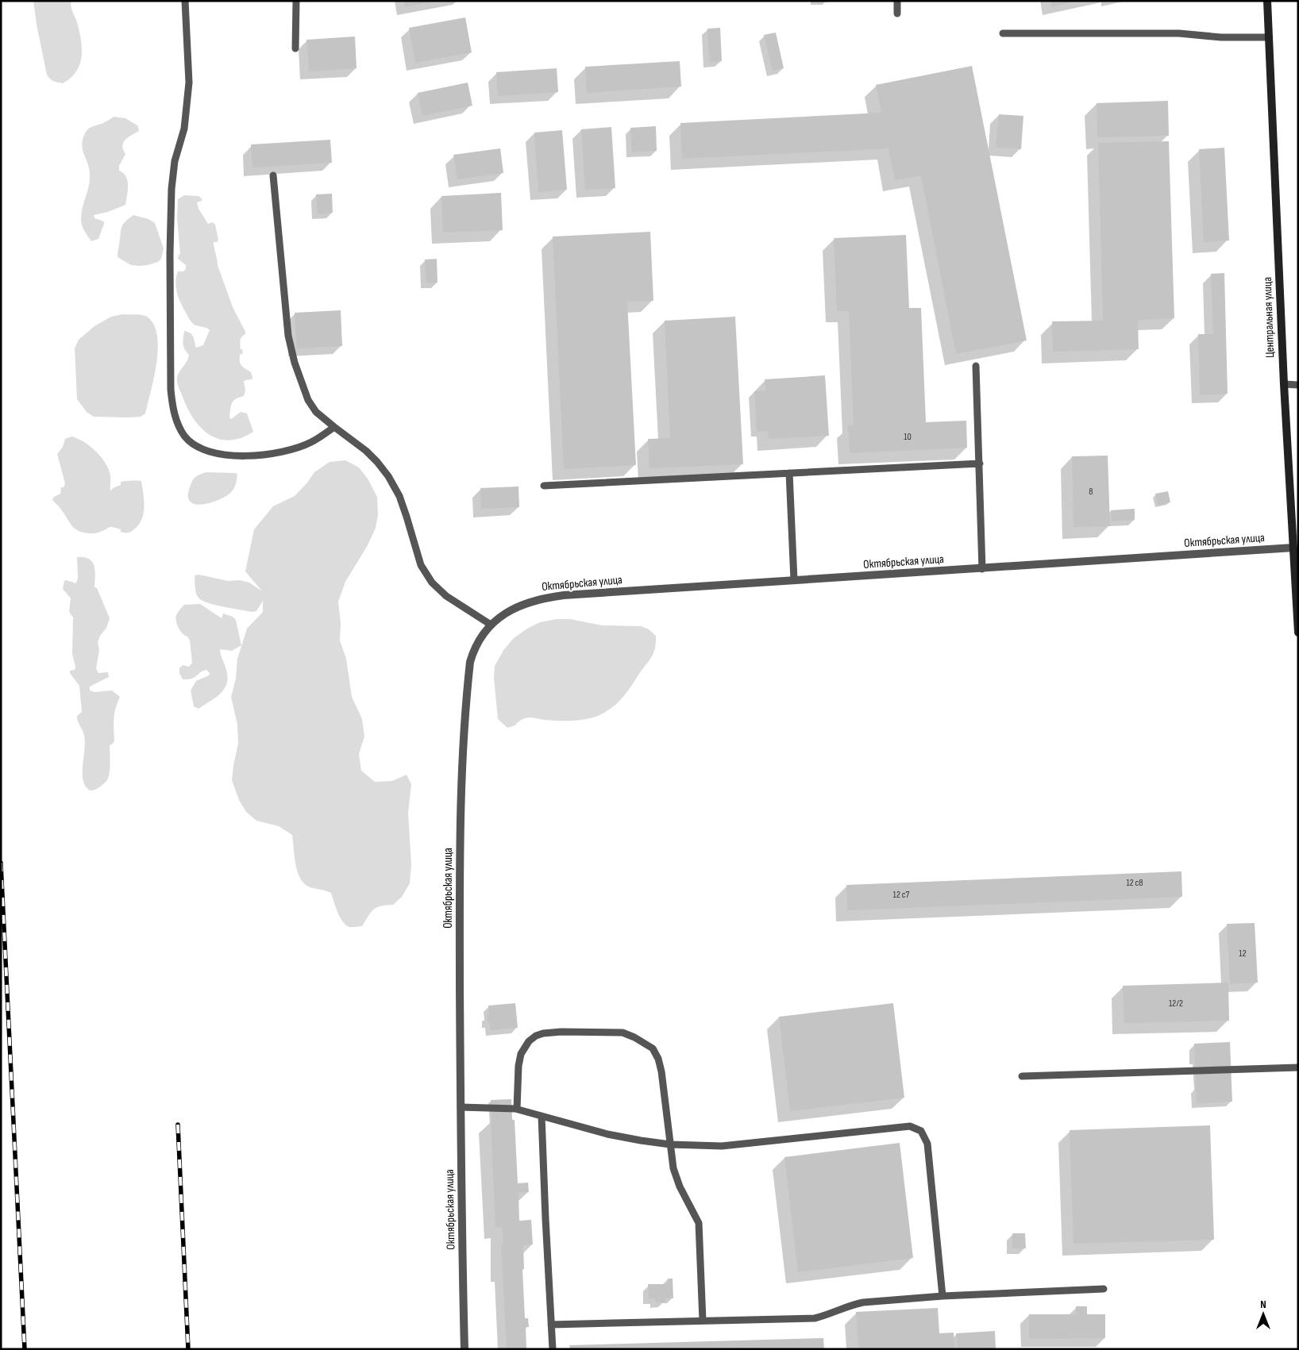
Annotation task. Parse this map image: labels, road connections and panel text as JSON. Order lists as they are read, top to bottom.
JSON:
{
  "streets": {
    "street": ["Центральная улица", "Октябрьская улица"]
  },
  "crossings": [
    ["Центральная улица", "Октябрьская улица"]
  ],
  "house_numbers": [
    "10",
    "8",
    "12 с8",
    "12 с7",
    "12",
    "12/2"
  ],
  "north": "top"
}
